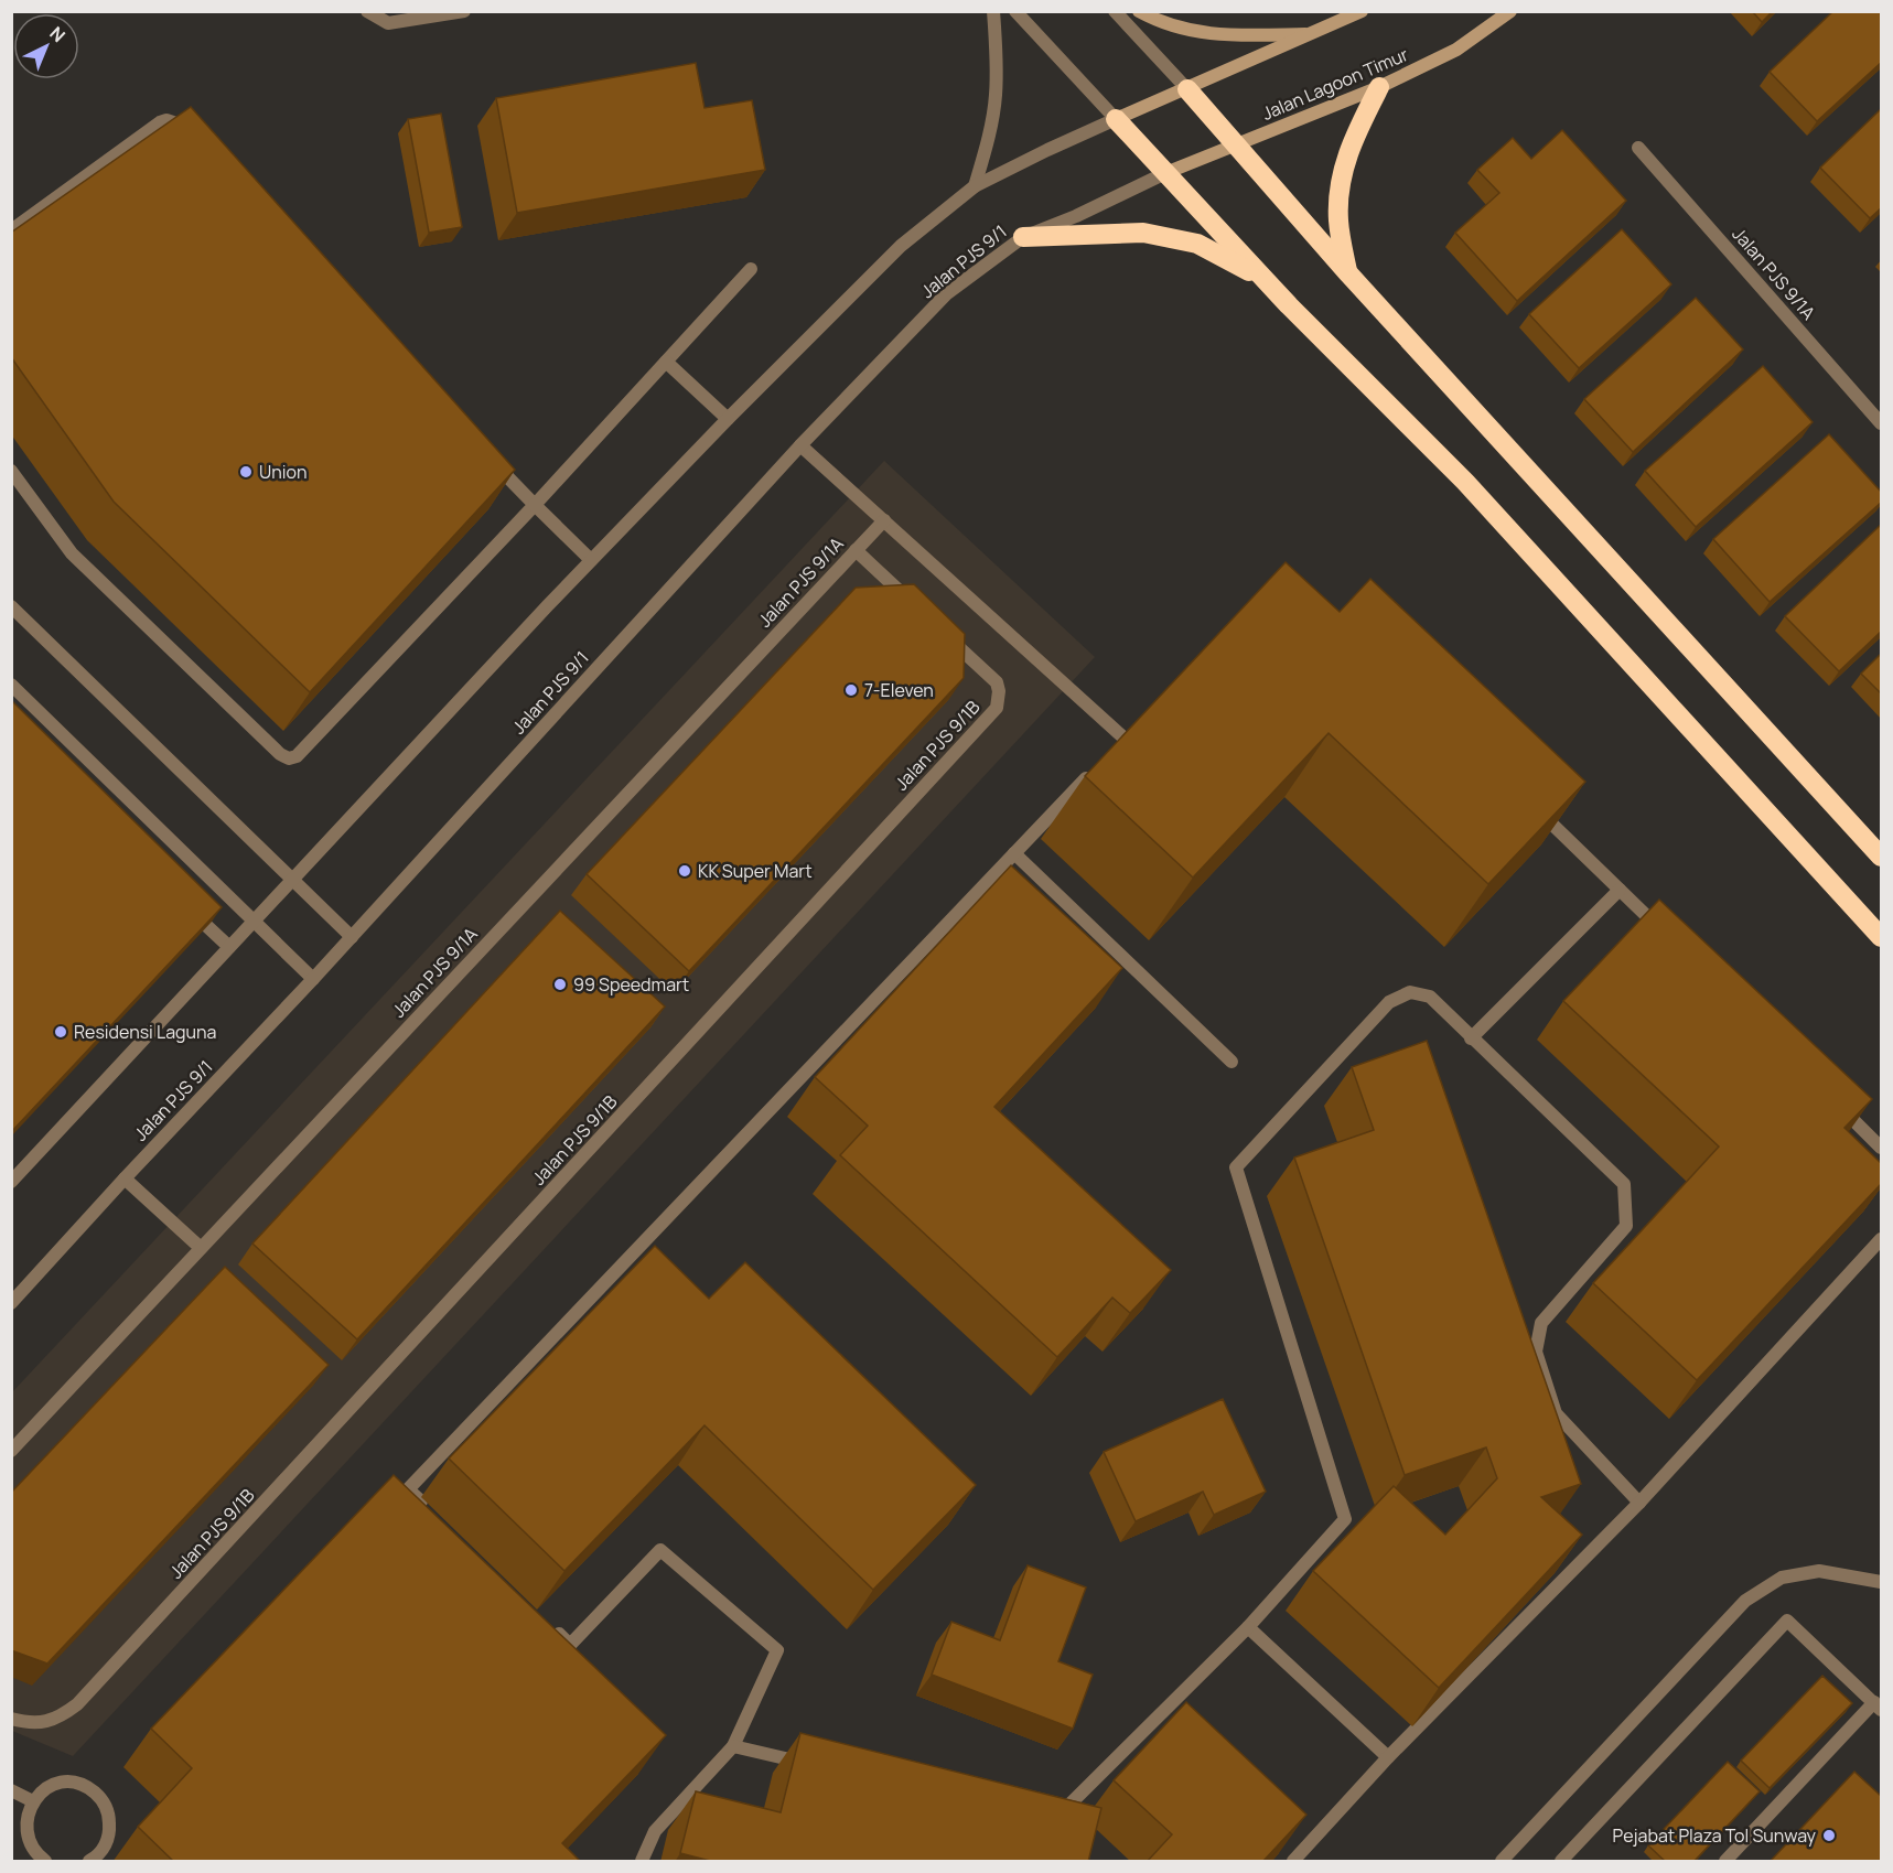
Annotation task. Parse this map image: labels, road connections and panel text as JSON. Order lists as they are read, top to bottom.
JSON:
{
  "streets": {
    "main road": ["Jalan Lagoon Timur"],
    "street": ["Jalan PJS 9/1", "Jalan PJS 9/1A", "Jalan PJS 9/1B"]
  },
  "crossings": [
    ["Jalan Lagoon Timur", "Jalan PJS 9/1"]
  ],
  "places": [
    "Union",
    "7-Eleven",
    "KK Super Mart",
    "99 Speedmart",
    "Residensi Laguna",
    "Pejabat Plaza Tol Sunway"
  ],
  "north": "top right"
}
